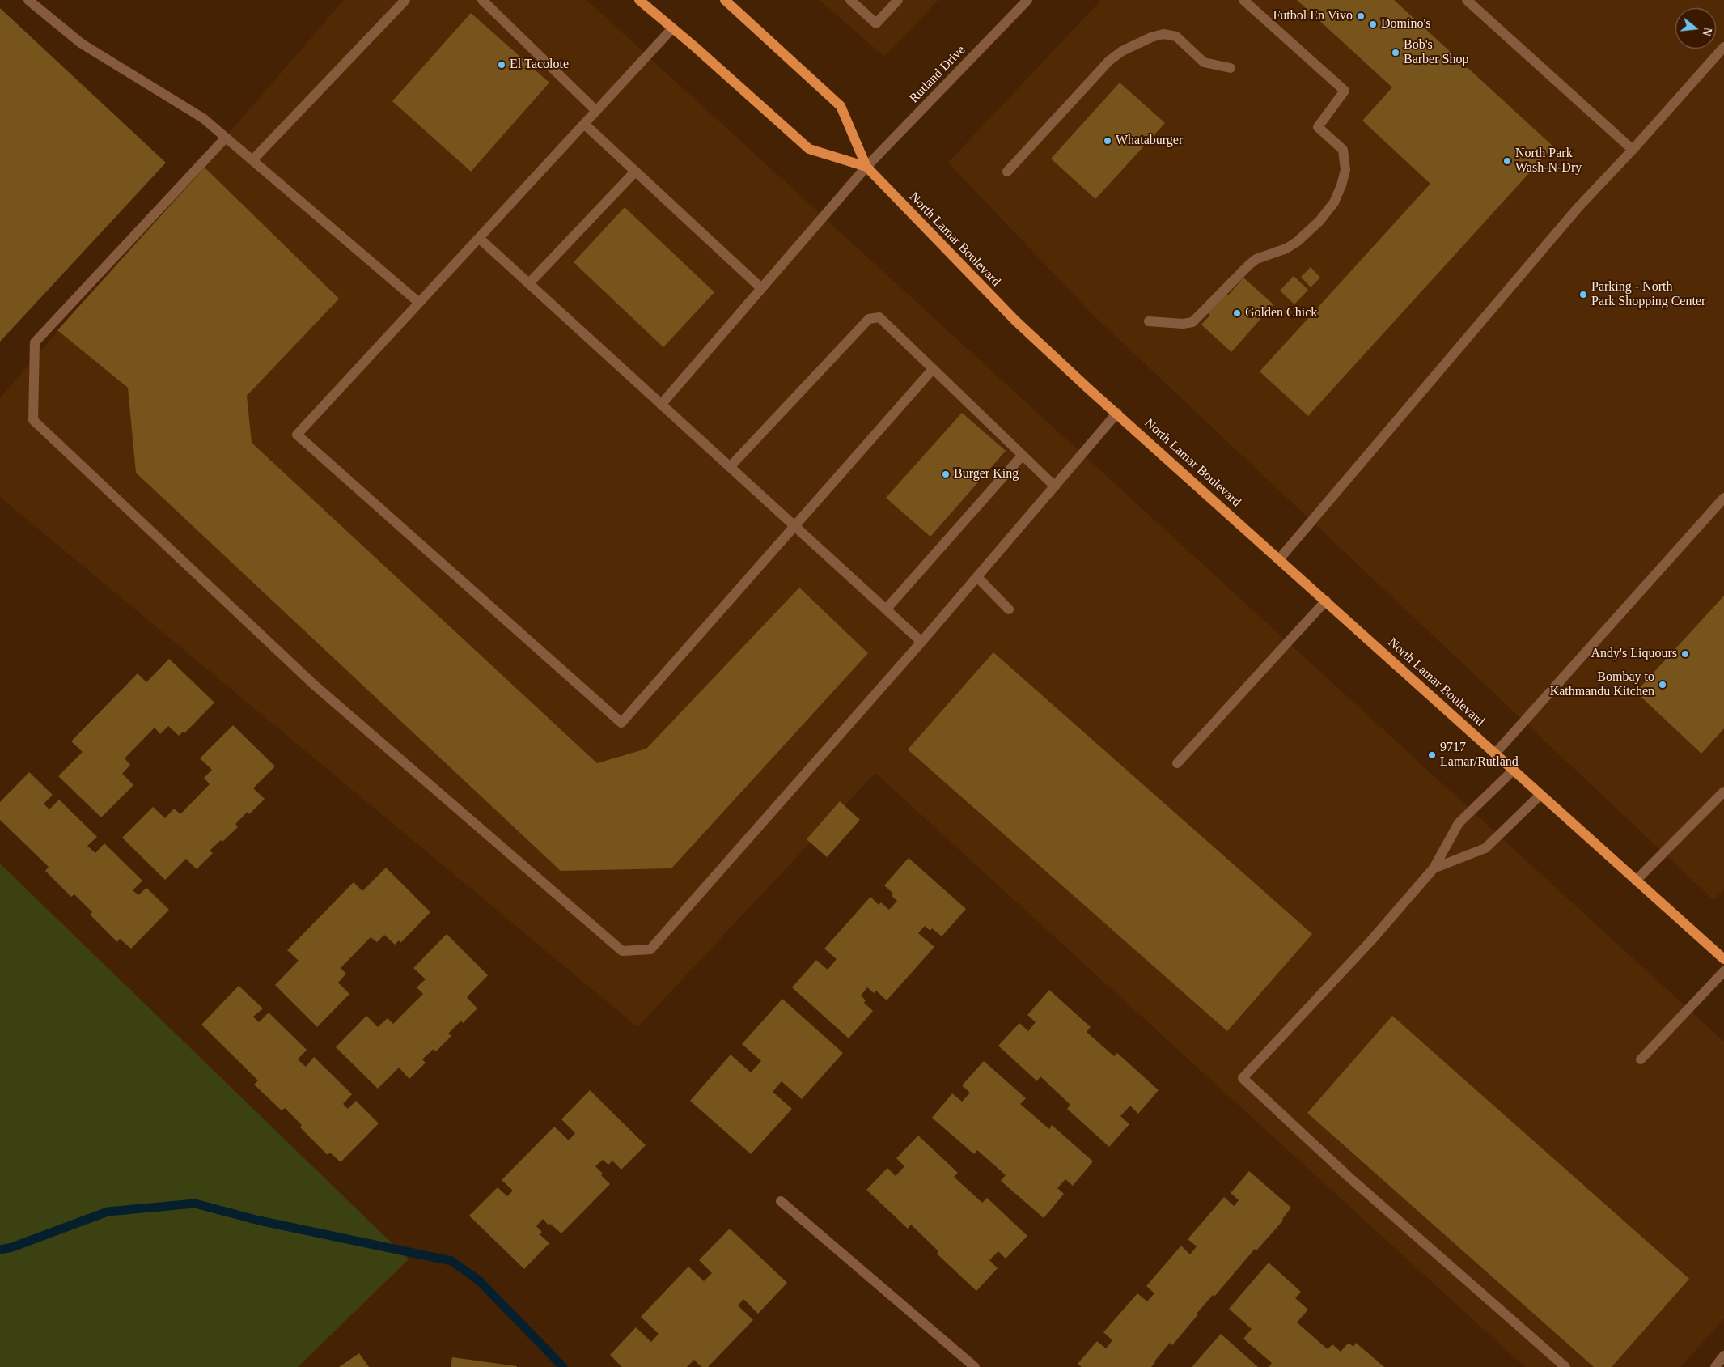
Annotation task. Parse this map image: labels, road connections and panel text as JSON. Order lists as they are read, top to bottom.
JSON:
{
  "streets": {
    "main road": ["North Lamar Boulevard"],
    "street": ["Rutland Drive"]
  },
  "crossings": [
    ["Rutland Drive", "North Lamar Boulevard"]
  ],
  "places": [
    "Futbol En Vivo",
    "Domino's",
    "Bob's Barber Shop",
    "El Tacolote",
    "Whataburger",
    "North Park Wash-N-Dry",
    "Parking - North Park Shopping Center",
    "Golden Chick",
    "Burger King",
    "Andy's Liquours",
    "Bombay to Kathmandu Kitchen",
    "9717 Lamar/Rutland"
  ],
  "north": "right"
}
